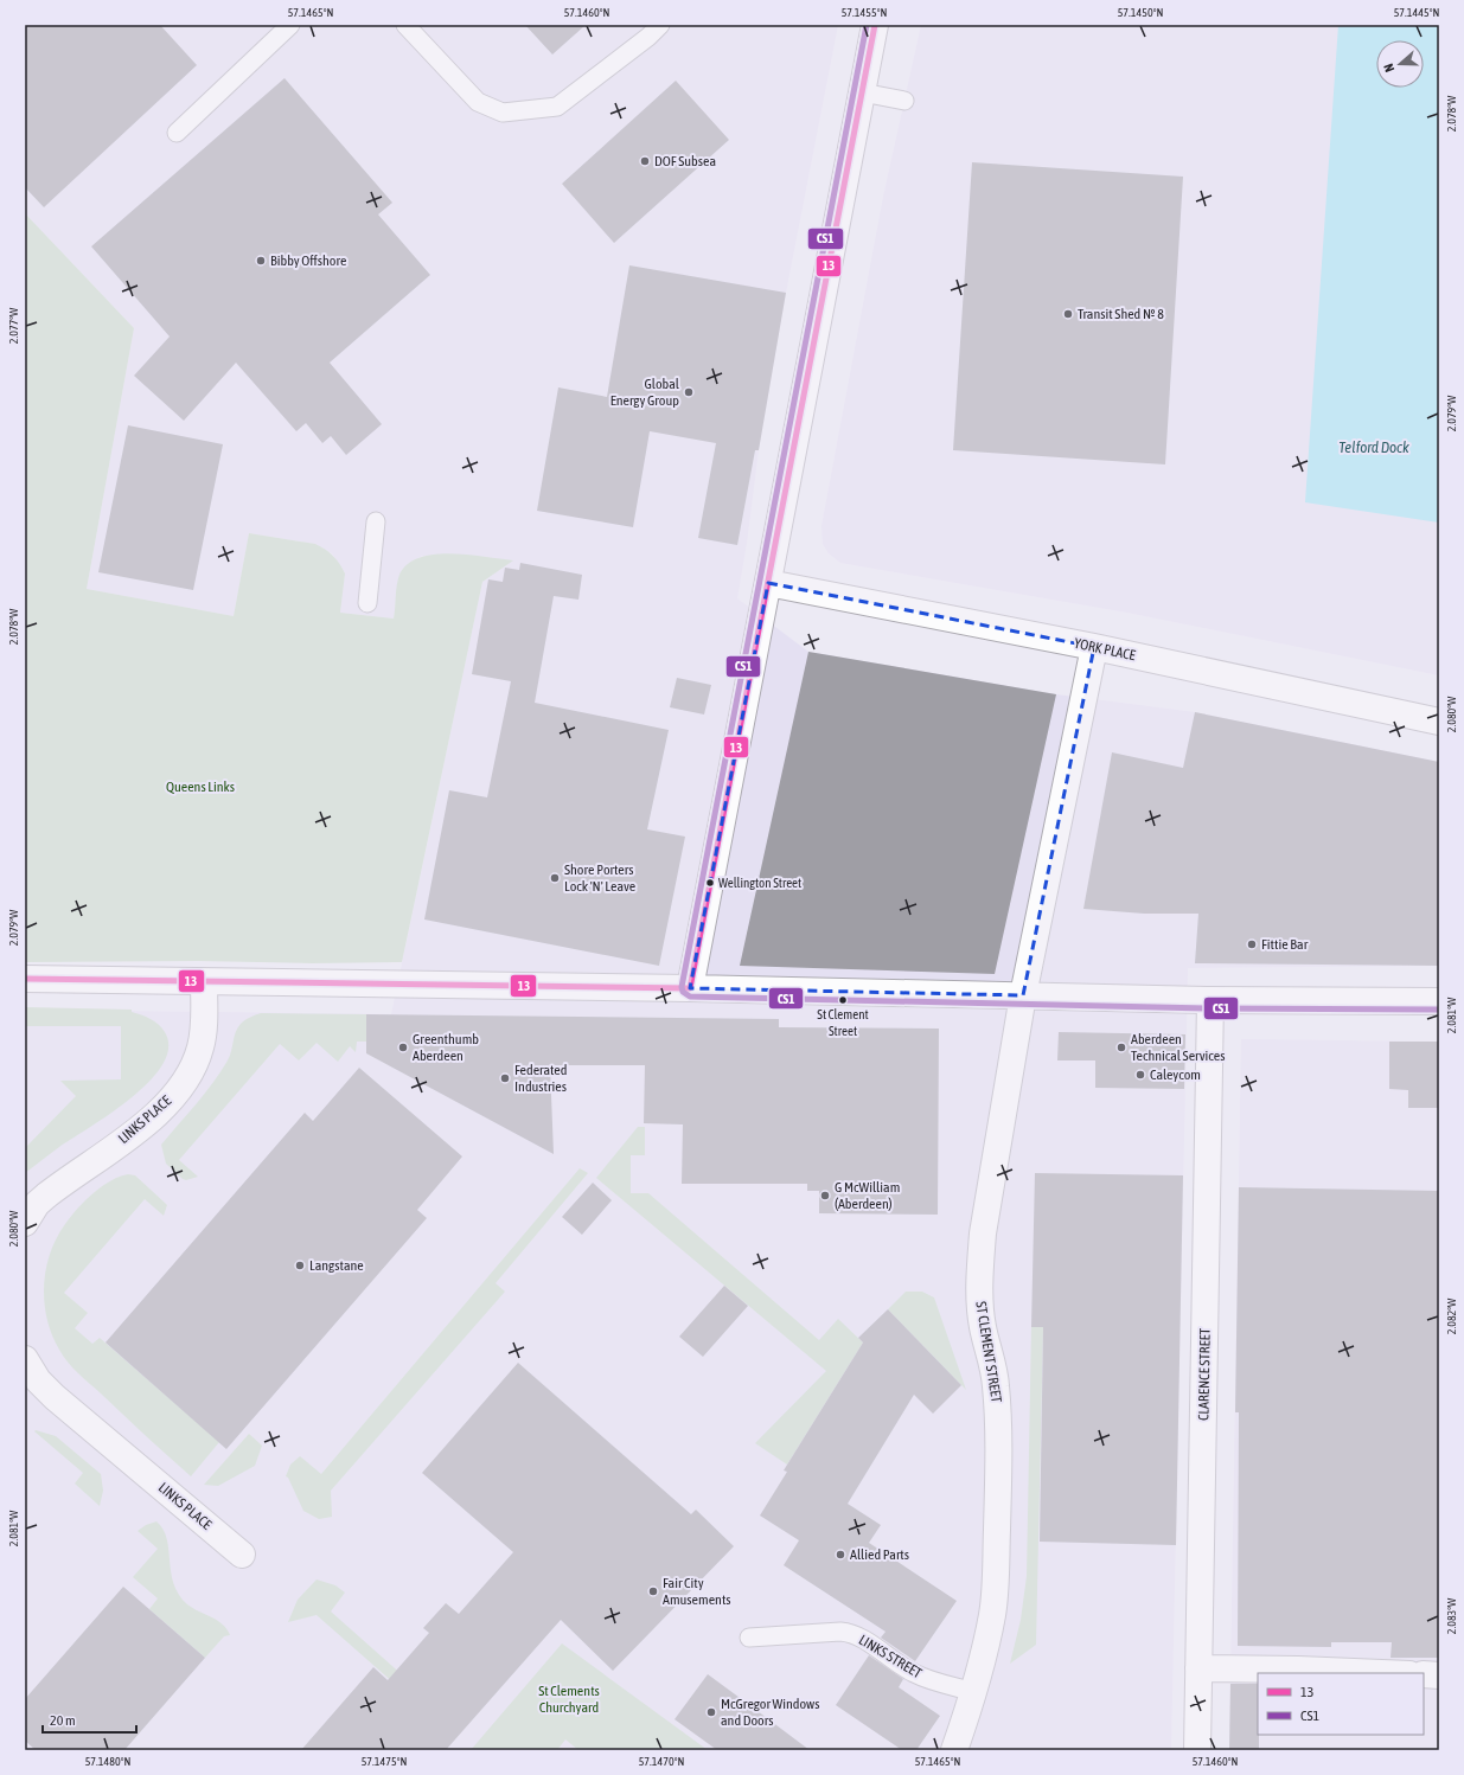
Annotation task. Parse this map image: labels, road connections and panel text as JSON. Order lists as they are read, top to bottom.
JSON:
{
  "streets": {
    "street": [
      "YORK PLACE",
      "LINKS PLACE",
      "ST CLEMENT STREET",
      "CLARENCE STREET"
    ],
    "lane": ["LINKS STREET"]
  },
  "crossings": [
    ["YORK PLACE", "ST CLEMENT STREET"],
    ["ST CLEMENT STREET", "LINKS STREET"]
  ],
  "water": ["Telford Dock"],
  "parks": ["Queens Links", "St Clements Churchyard"],
  "places": [
    "DOF Subsea",
    "Bibby Offshore",
    "Transit Shed № 8",
    "Global Energy Group",
    "Shore Porters Lock 'N' Leave",
    "Wellington Street",
    "Fittie Bar",
    "St Clement Street",
    "Greenthumb Aberdeen",
    "Aberdeen Technical Services",
    "Caleycom",
    "Federated Industries",
    "G McWilliam (Aberdeen)",
    "Langstane",
    "Allied Parts",
    "Fair City Amusements",
    "McGregor Windows and Doors"
  ],
  "lines": ["transit line 13", "transit line CS1"],
  "legend": ["13", "CS1"],
  "scale_bar": "20 m",
  "north": "left",
  "coordinates": [
    "57.1465°N",
    "57.1460°N",
    "57.1455°N",
    "57.1450°N",
    "57.1445°N",
    "2.078°W",
    "2.077°W",
    "2.079°W",
    "2.080°W",
    "2.081°W",
    "2.082°W",
    "2.083°W",
    "57.1480°N",
    "57.1475°N",
    "57.1470°N"
  ]
}
